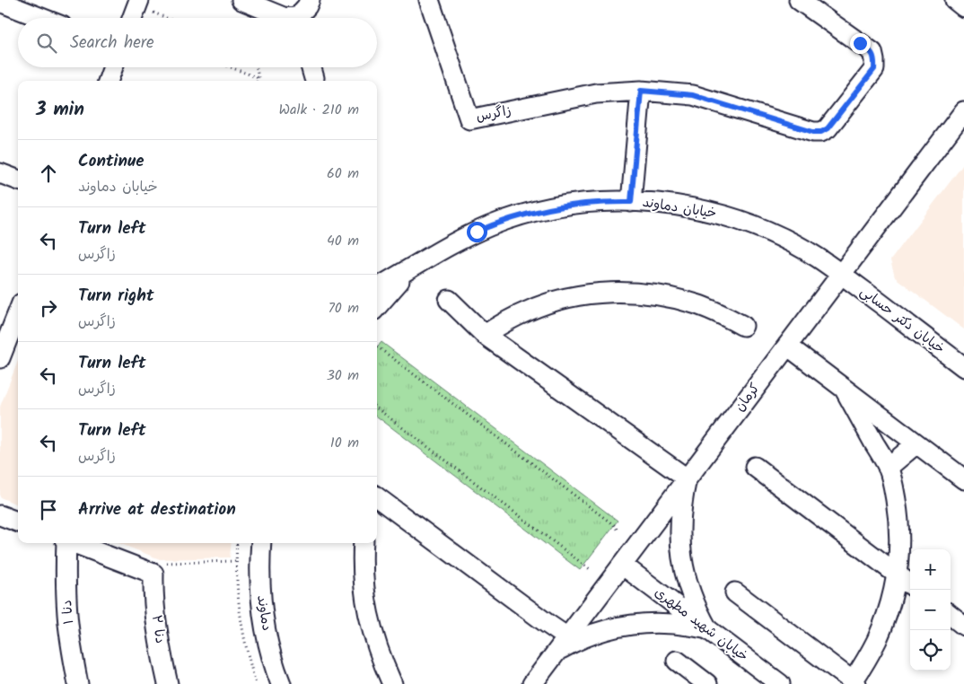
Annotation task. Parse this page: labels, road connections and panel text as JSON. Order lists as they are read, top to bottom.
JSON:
{
  "streets": {
    "street": [
      "زاگرس",
      "خیابان دماوند",
      "خیابان دکتر حسابی",
      "کرمان",
      "دنا ۱",
      "دماوند",
      "خیابان شهید مطهری",
      "دنا ۲"
    ]
  },
  "crossings": [
    ["خیابان دماوند", "خیابان دکتر حسابی"],
    ["خیابان دماوند", "کرمان"],
    ["خیابان دکتر حسابی", "کرمان"],
    ["کرمان", "خیابان شهید مطهری"]
  ],
  "page": {
    "search": "Search here",
    "heading": ["3 min", "Walk · 210 m"],
    "list": [
      ["Continue", "خیابان دماوند", "60 m"],
      ["Turn left", "زاگرس", "40 m"],
      ["Turn right", "زاگرس", "70 m"],
      ["Turn left", "زاگرس", "30 m"],
      ["Turn left", "زاگرس", "10 m"],
      "Arrive at destination"
    ],
    "map_buttons": ["+", "−"]
  }
}
